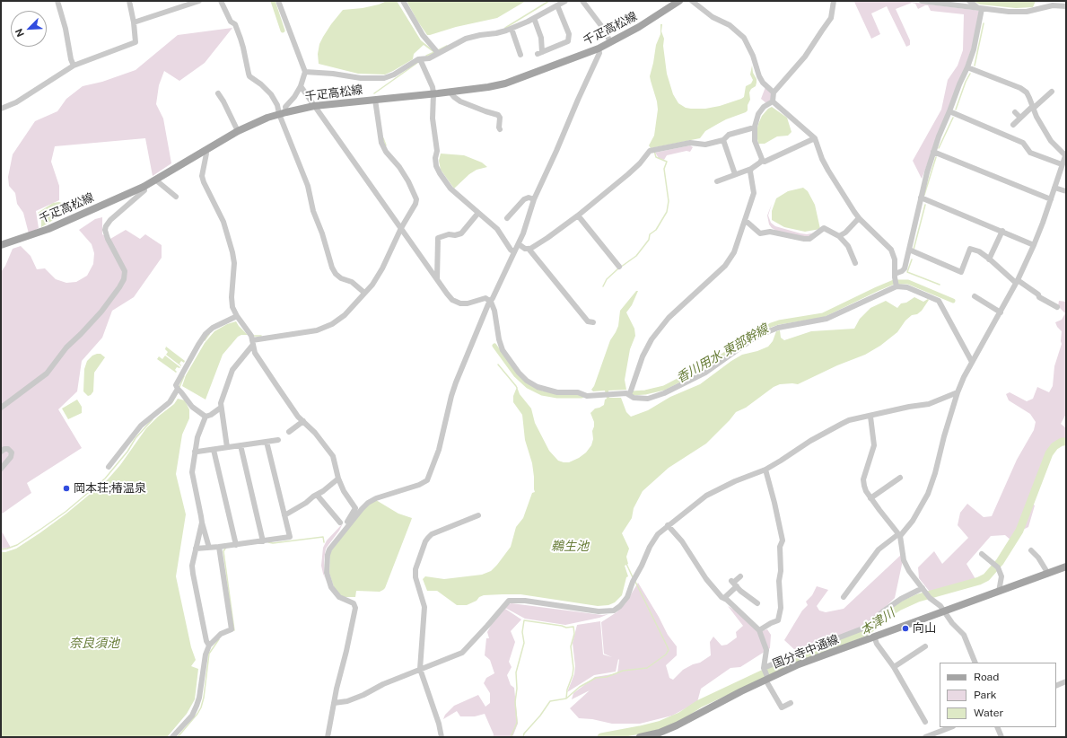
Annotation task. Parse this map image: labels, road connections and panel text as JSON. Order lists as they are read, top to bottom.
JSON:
{
  "streets": {
    "main road": ["千疋高松線", "国分寺中通線"]
  },
  "water": [
    "香川用水 東部幹線",
    "鵜生池",
    "本津川",
    "奈良須池"
  ],
  "places": ["岡本荘;椿温泉", "向山"],
  "legend": ["Road", "Park", "Water"],
  "north": "bottom left"
}
